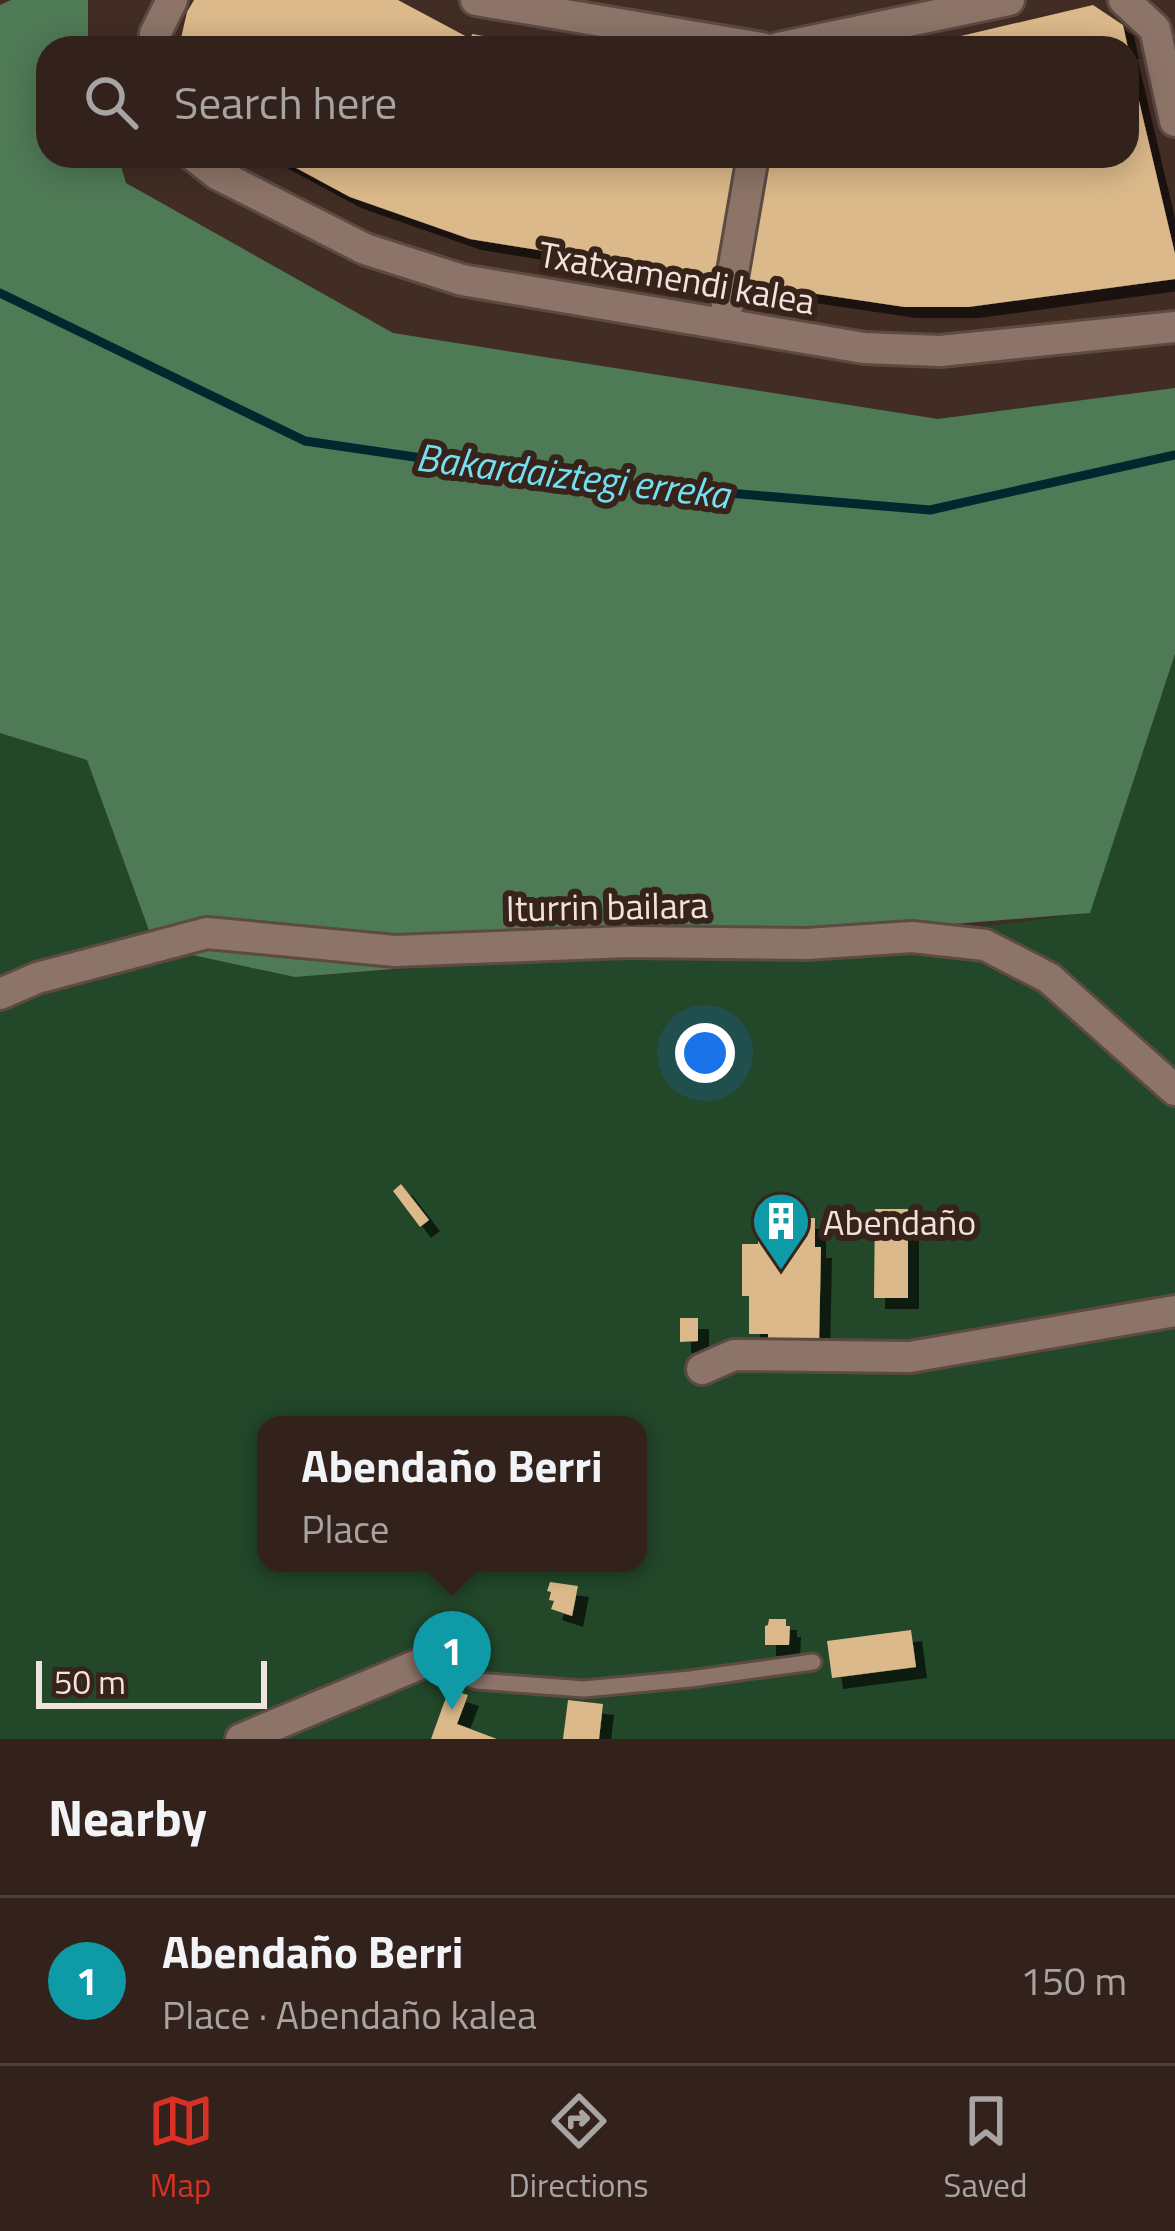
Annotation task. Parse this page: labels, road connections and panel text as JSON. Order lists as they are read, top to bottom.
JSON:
{
  "streets": {
    "street": ["Txatxamendi kalea", "Iturrin bailara"]
  },
  "water": ["Bakardaiztegi erreka"],
  "places": {
    "building": ["Abendaño"]
  },
  "scale_bar": "50 m",
  "page": {
    "search": "Search here",
    "popup": ["Abendaño Berri", "Place"],
    "pins": "1",
    "scale": "50 m",
    "heading": "Nearby",
    "list": [
      {
        "mark": "1",
        "name": "Abendaño Berri",
        "note": "Place · Abendaño kalea",
        "value": "150 m"
      }
    ],
    "nav": ["Map", "Directions", "Saved"]
  }
}
